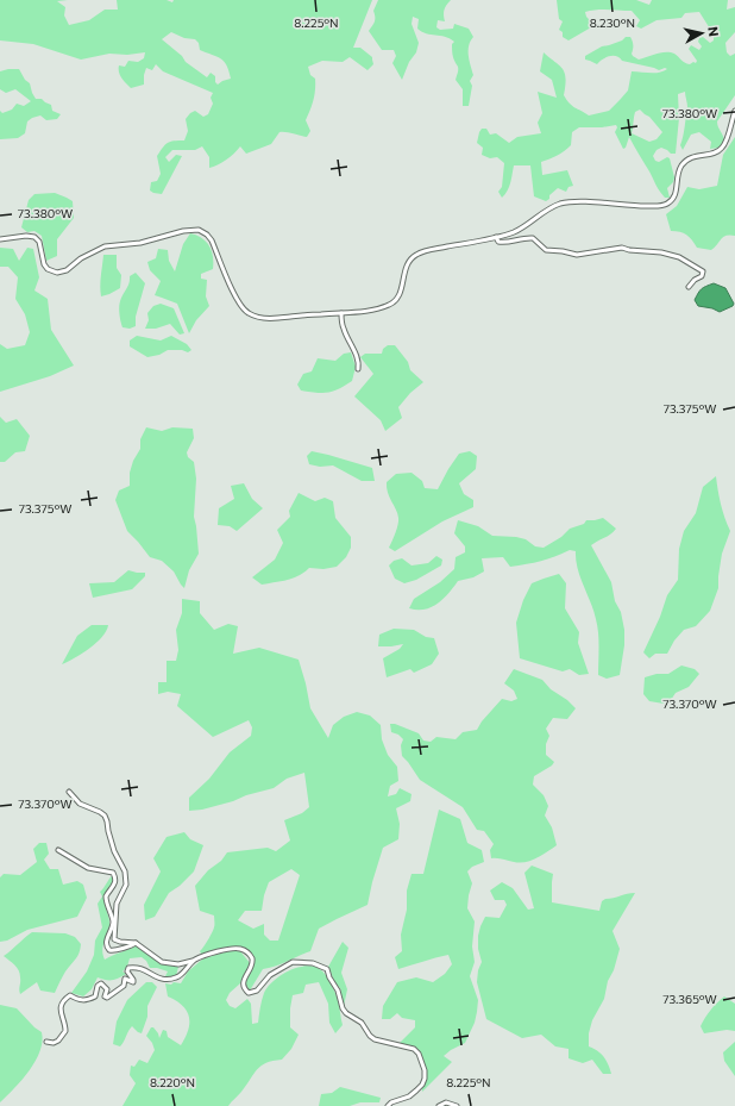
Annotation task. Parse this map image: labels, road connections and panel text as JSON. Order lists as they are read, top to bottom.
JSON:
{
  "north": "right",
  "coordinates": [
    "8.225°N",
    "8.230°N",
    "73.380°W",
    "73.375°W",
    "73.370°W",
    "73.365°W",
    "8.220°N"
  ]
}
